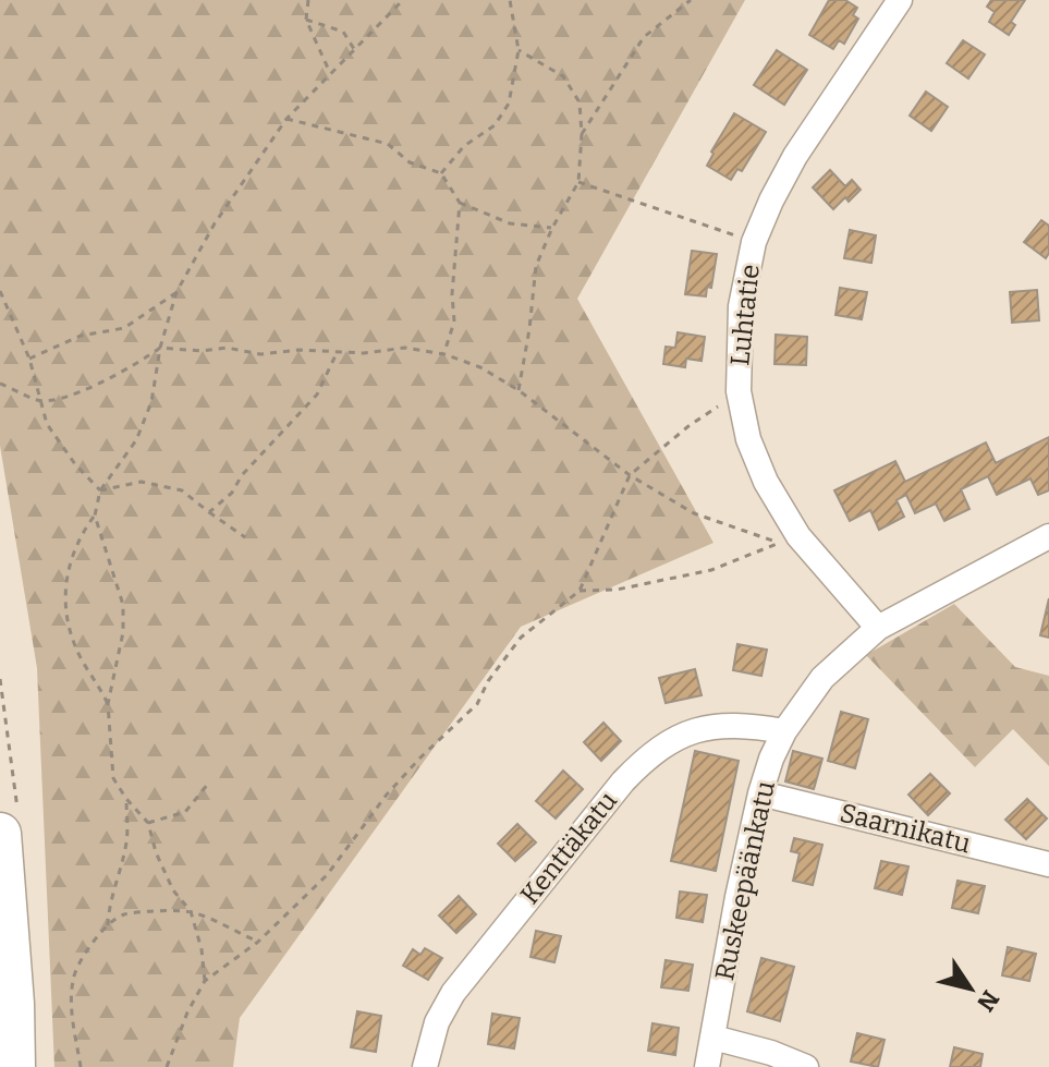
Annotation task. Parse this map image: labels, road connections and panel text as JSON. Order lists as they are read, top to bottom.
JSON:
{
  "streets": {
    "street": [
      "Luhtatie",
      "Saarnikatu",
      "Kenttäkatu",
      "Ruskeepäänkatu"
    ]
  },
  "crossings": [
    ["Luhtatie", "Ruskeepäänkatu"],
    ["Saarnikatu", "Ruskeepäänkatu"],
    ["Kenttäkatu", "Ruskeepäänkatu"]
  ],
  "north": "bottom right"
}
